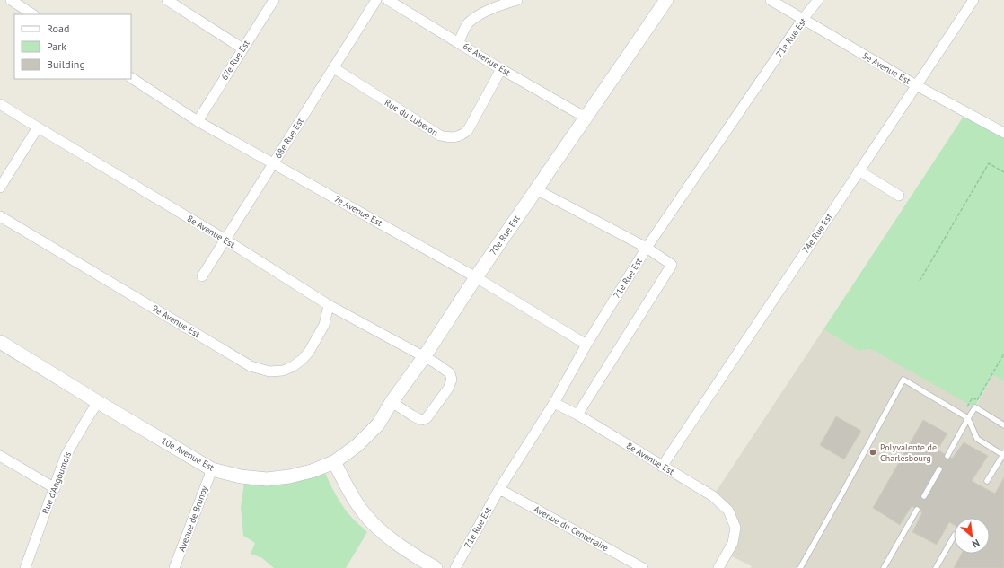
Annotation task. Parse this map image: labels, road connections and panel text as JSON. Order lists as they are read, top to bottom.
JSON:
{
  "streets": {
    "street": [
      "71e Rue Est",
      "6e Avenue Est",
      "67e Rue Est",
      "5e Avenue Est",
      "Rue du Luberon",
      "68e Rue Est",
      "7e Avenue Est",
      "8e Avenue Est",
      "74e Rue Est",
      "70e Rue Est",
      "9e Avenue Est",
      "10e Avenue Est",
      "Rue d'Angoumois",
      "Avenue de Brunoy",
      "Avenue du Centenaire"
    ]
  },
  "crossings": [
    ["71e Rue Est", "5e Avenue Est"],
    ["71e Rue Est", "7e Avenue Est"],
    ["71e Rue Est", "8e Avenue Est"],
    ["71e Rue Est", "Avenue du Centenaire"],
    ["6e Avenue Est", "Rue du Luberon"],
    ["6e Avenue Est", "70e Rue Est"],
    ["67e Rue Est", "7e Avenue Est"],
    ["5e Avenue Est", "74e Rue Est"],
    ["Rue du Luberon", "68e Rue Est"],
    ["68e Rue Est", "7e Avenue Est"],
    ["68e Rue Est", "8e Avenue Est"],
    ["7e Avenue Est", "70e Rue Est"],
    ["8e Avenue Est", "74e Rue Est"],
    ["8e Avenue Est", "70e Rue Est"],
    ["8e Avenue Est", "9e Avenue Est"],
    ["70e Rue Est", "10e Avenue Est"],
    ["10e Avenue Est", "Rue d'Angoumois"],
    ["10e Avenue Est", "Avenue de Brunoy"]
  ],
  "places": ["Polyvalente de Charlesbourg"],
  "legend": ["Road", "Park", "Building"],
  "north": "bottom right"
}
